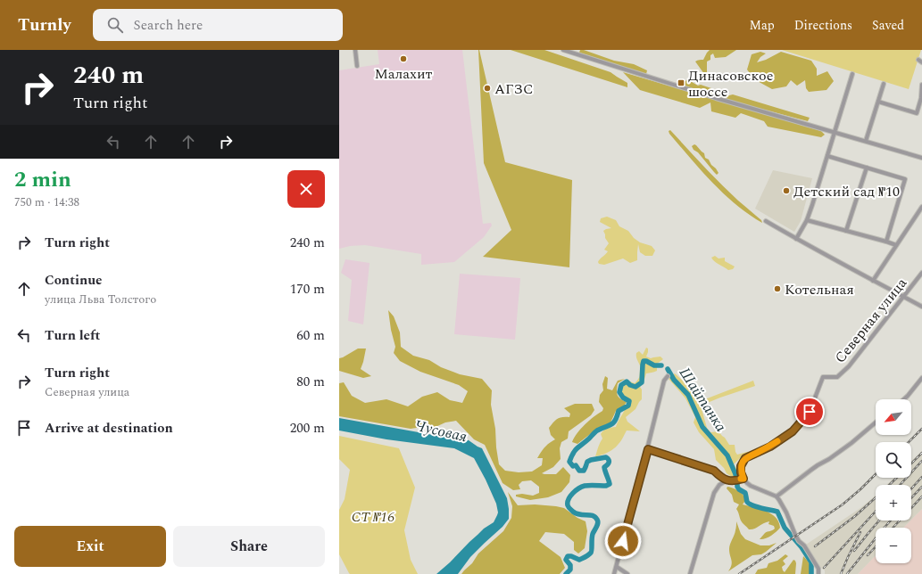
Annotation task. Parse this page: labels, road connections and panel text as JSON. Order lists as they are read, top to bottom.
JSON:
{
  "streets": {
    "street": ["Северная улица"]
  },
  "water": ["Шайтанка", "Чусовая"],
  "parks": ["СТ №16"],
  "places": {
    "other": [
      "Малахит",
      "АГЗС",
      "Детский сад №10",
      "Котельная"
    ],
    "transit": ["Динасовское шоссе"]
  },
  "north": "bottom left",
  "page": {
    "header": "Turnly",
    "search": "Search here",
    "nav": ["Map", "Directions", "Saved"],
    "turn": ["240 m", "Turn right"],
    "heading": ["2 min", "750 m · 14:38"],
    "list": [
      {
        "name": "Turn right",
        "value": "240 m"
      },
      {
        "name": "Continue",
        "note": "улица Льва Толстого",
        "value": "170 m"
      },
      {
        "name": "Turn left",
        "value": "60 m"
      },
      {
        "name": "Turn right",
        "note": "Северная улица",
        "value": "80 m"
      },
      {
        "name": "Arrive at destination",
        "value": "200 m"
      }
    ],
    "map_buttons": ["+", "−"],
    "buttons": ["Exit", "Share"]
  }
}
